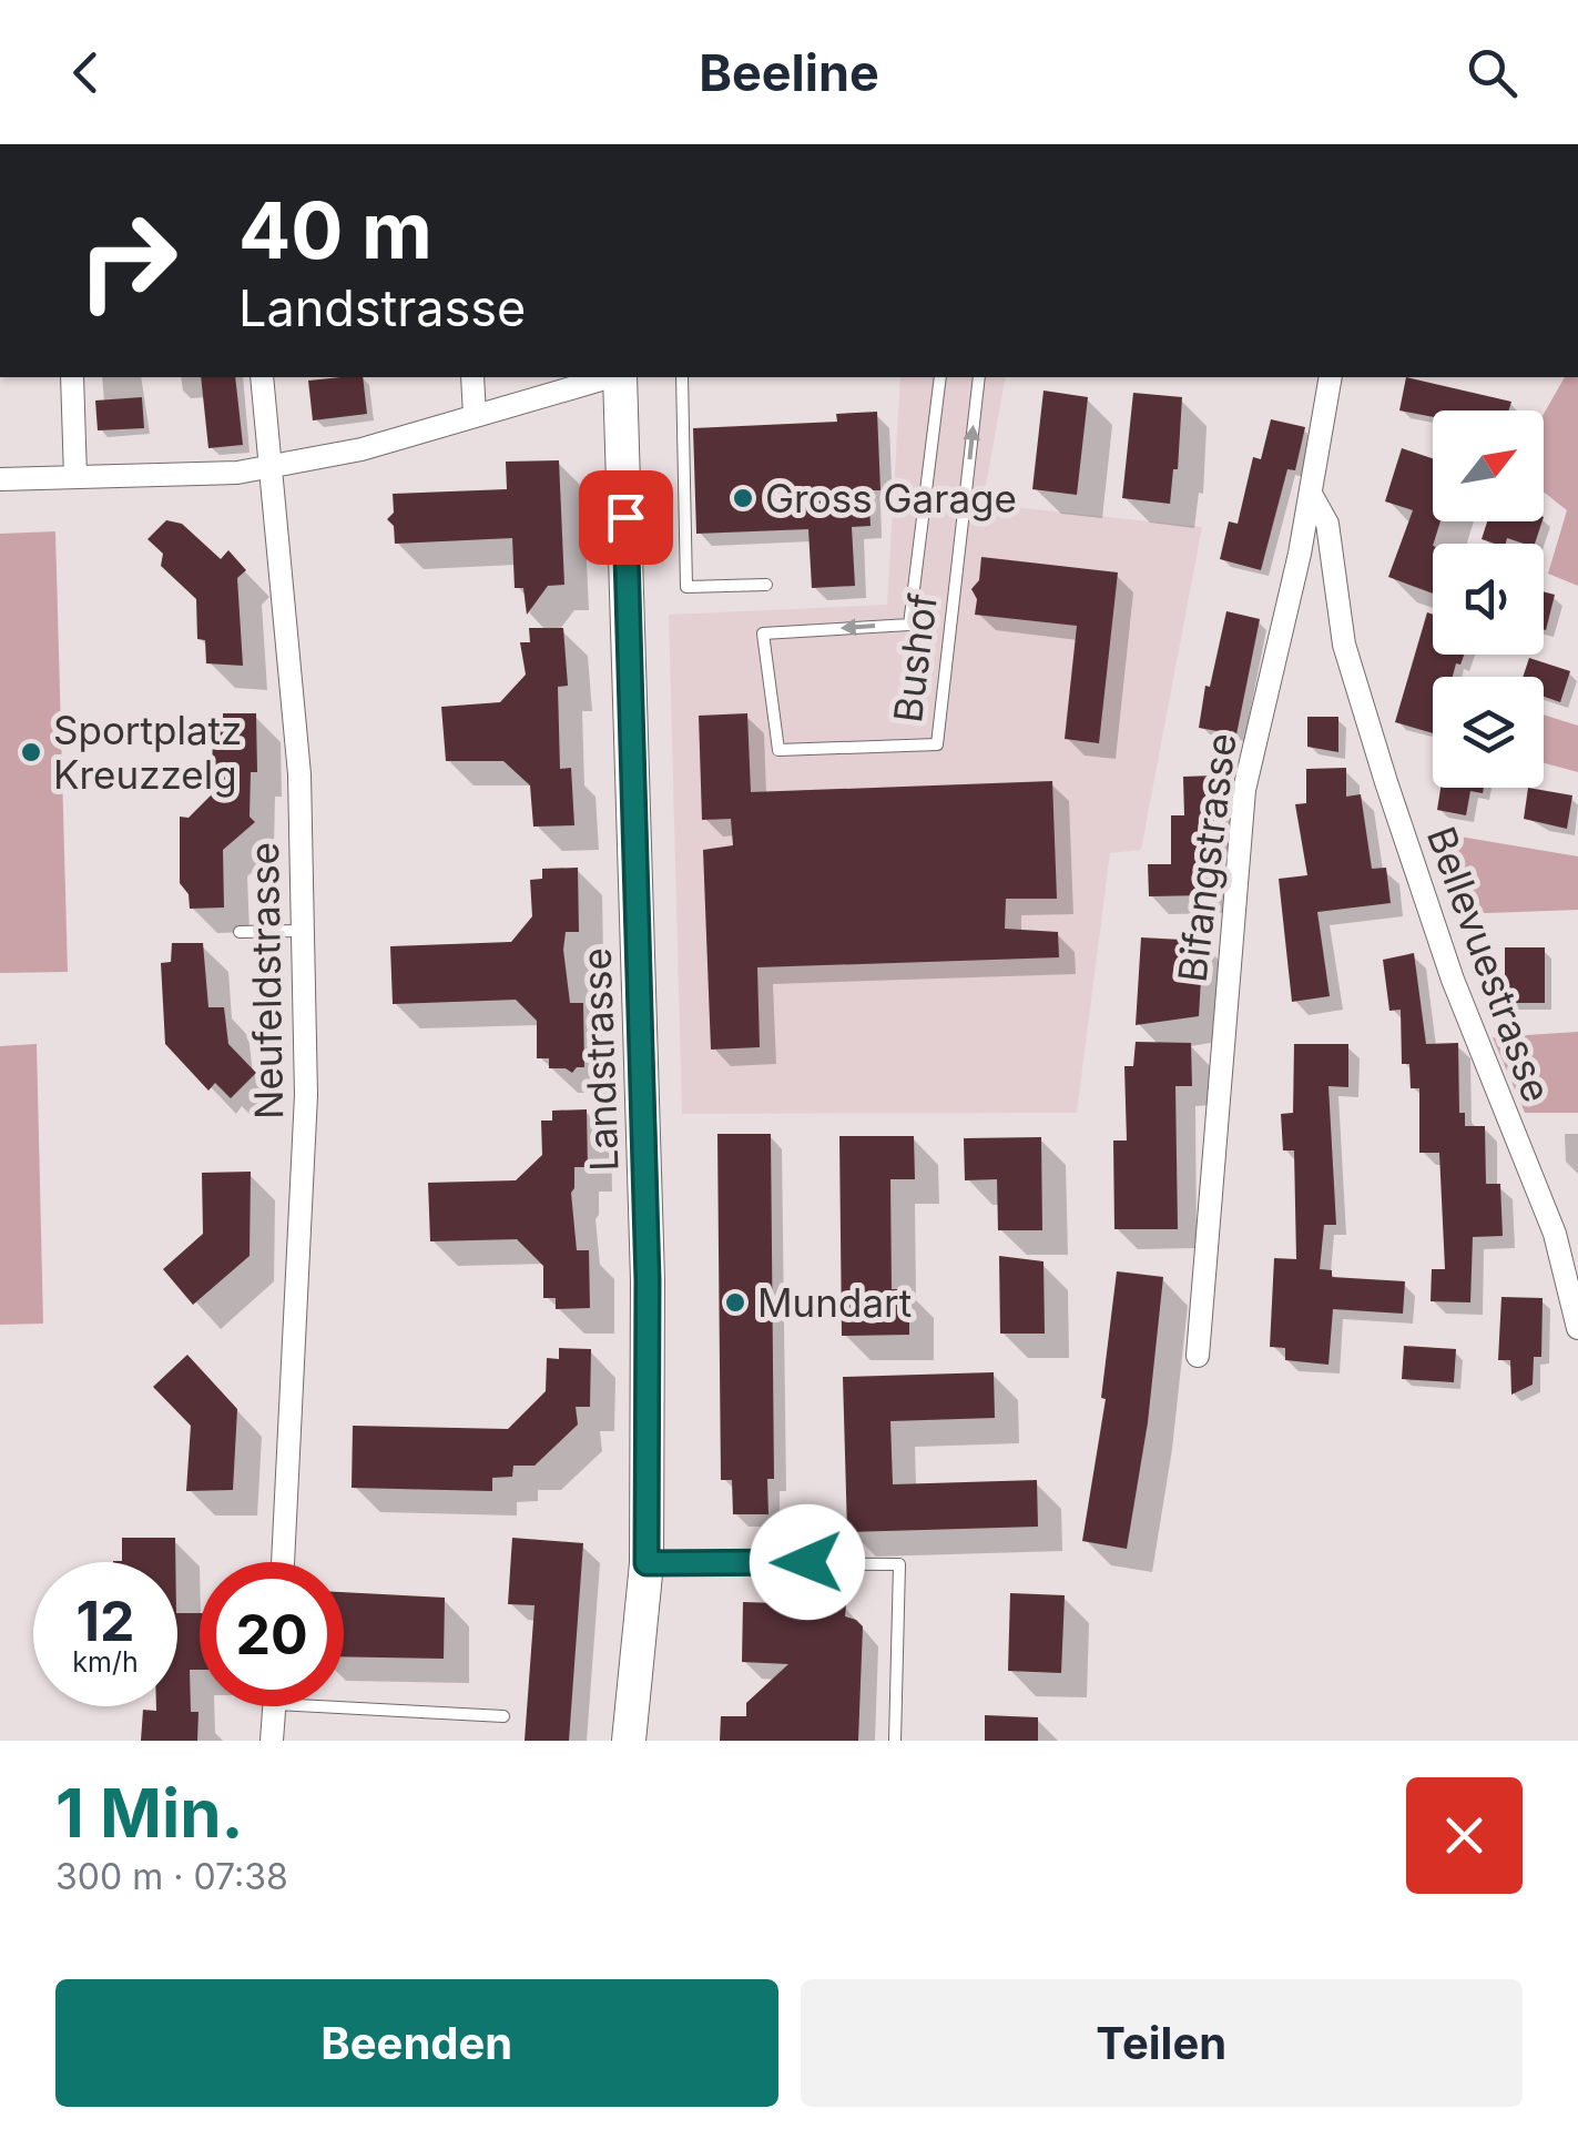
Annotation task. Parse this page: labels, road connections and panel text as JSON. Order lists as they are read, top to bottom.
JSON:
{
  "streets": {
    "main road": ["Landstrasse"],
    "street": ["Bifangstrasse", "Bellevuestrasse", "Neufeldstrasse"],
    "lane": ["Bushof"]
  },
  "crossings": [
    ["Bifangstrasse", "Bellevuestrasse"]
  ],
  "places": ["Gross Garage", "Sportplatz Kreuzzelg", "Mundart"],
  "north": "top right",
  "page": {
    "header": "Beeline",
    "turn": ["40 m", "Landstrasse"],
    "speed": "12 km/h",
    "limit": "20",
    "heading": ["1 Min.", "300 m · 07:38"],
    "buttons": ["Beenden", "Teilen"]
  }
}
